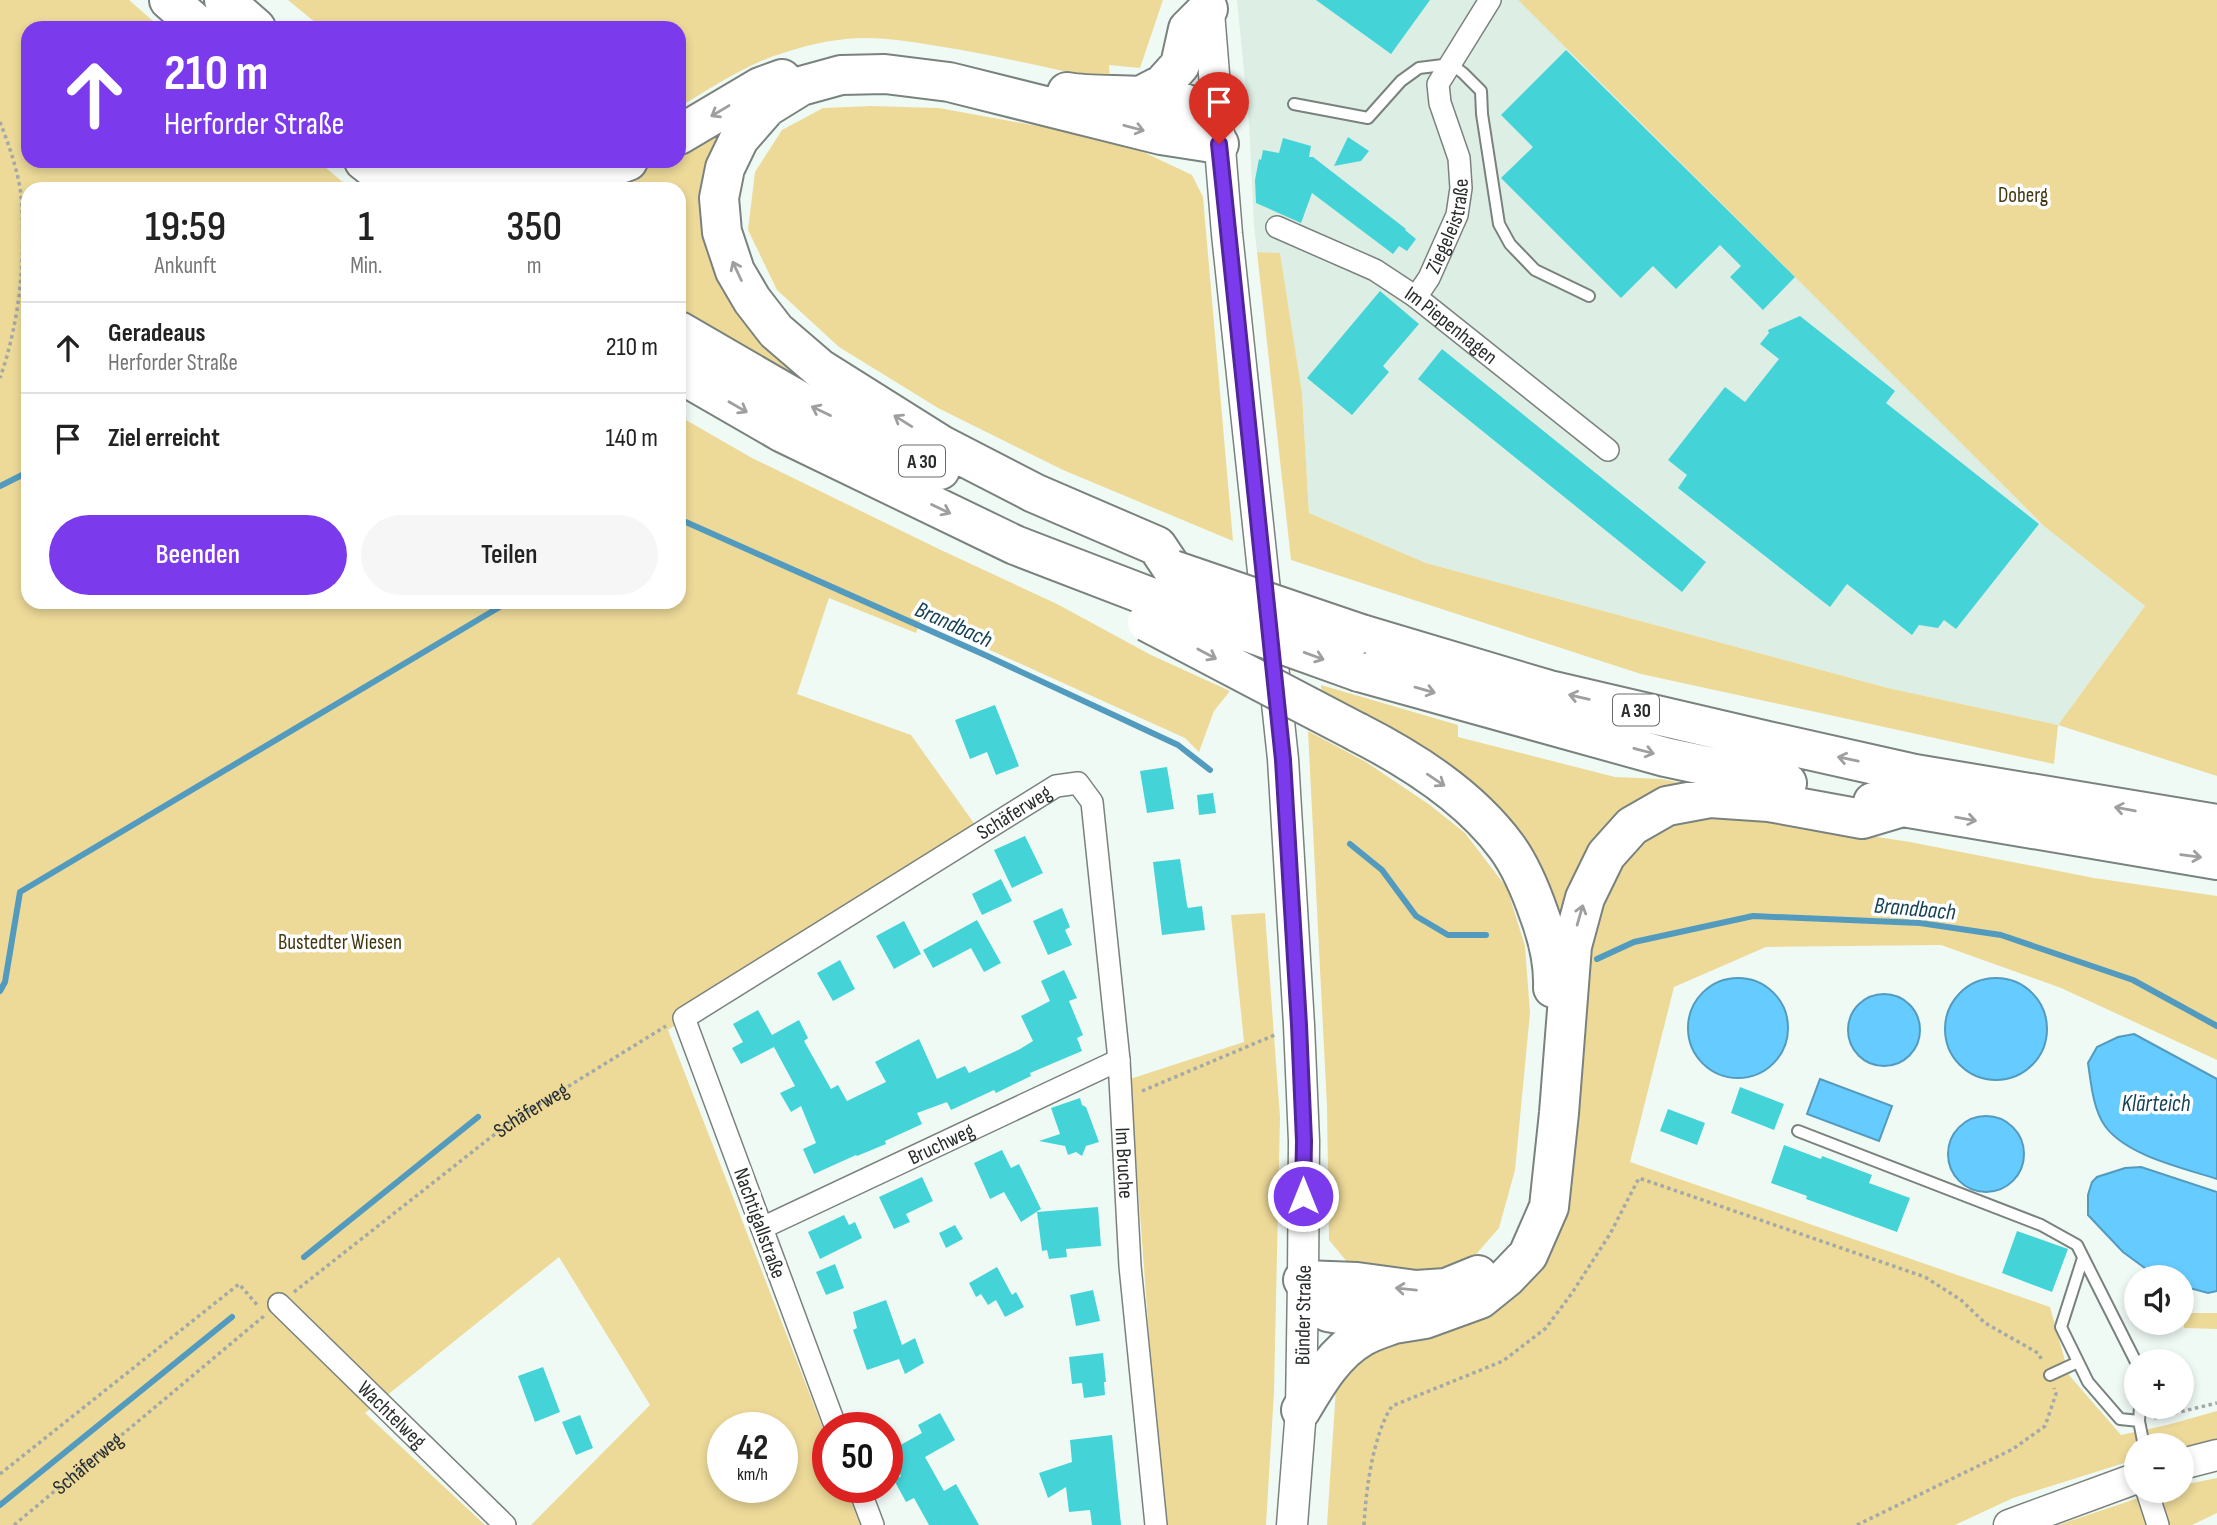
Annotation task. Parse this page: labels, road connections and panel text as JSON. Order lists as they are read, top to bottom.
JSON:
{
  "streets": {
    "highway": ["A 30"],
    "main road": ["Bünder Straße"],
    "street": [
      "Ziegeleistraße",
      "Im Piepenhagen",
      "Schäferweg",
      "Bruchweg",
      "Im Bruche",
      "Nachtigallstraße",
      "Wachtelweg"
    ]
  },
  "crossings": [
    ["Ziegeleistraße", "Im Piepenhagen"],
    ["Schäferweg", "Im Bruche"],
    ["Schäferweg", "Nachtigallstraße"],
    ["Schäferweg", "Wachtelweg"],
    ["Bruchweg", "Im Bruche"],
    ["Bruchweg", "Nachtigallstraße"]
  ],
  "water": ["Brandbach", "Klärteich"],
  "parks": ["Doberg", "Bustedter Wiesen"],
  "page": {
    "turn": ["210 m", "Herforder Straße"],
    "eta": [
      "19:59",
      "Ankunft",
      "1",
      "Min.",
      "350",
      "m"
    ],
    "list": [
      {
        "name": "Geradeaus",
        "note": "Herforder Straße",
        "value": "210 m"
      },
      {
        "name": "Ziel erreicht",
        "value": "140 m"
      }
    ],
    "buttons": ["Beenden", "Teilen"],
    "map_buttons": ["+", "−"],
    "speed": "42 km/h",
    "limit": "50"
  }
}
